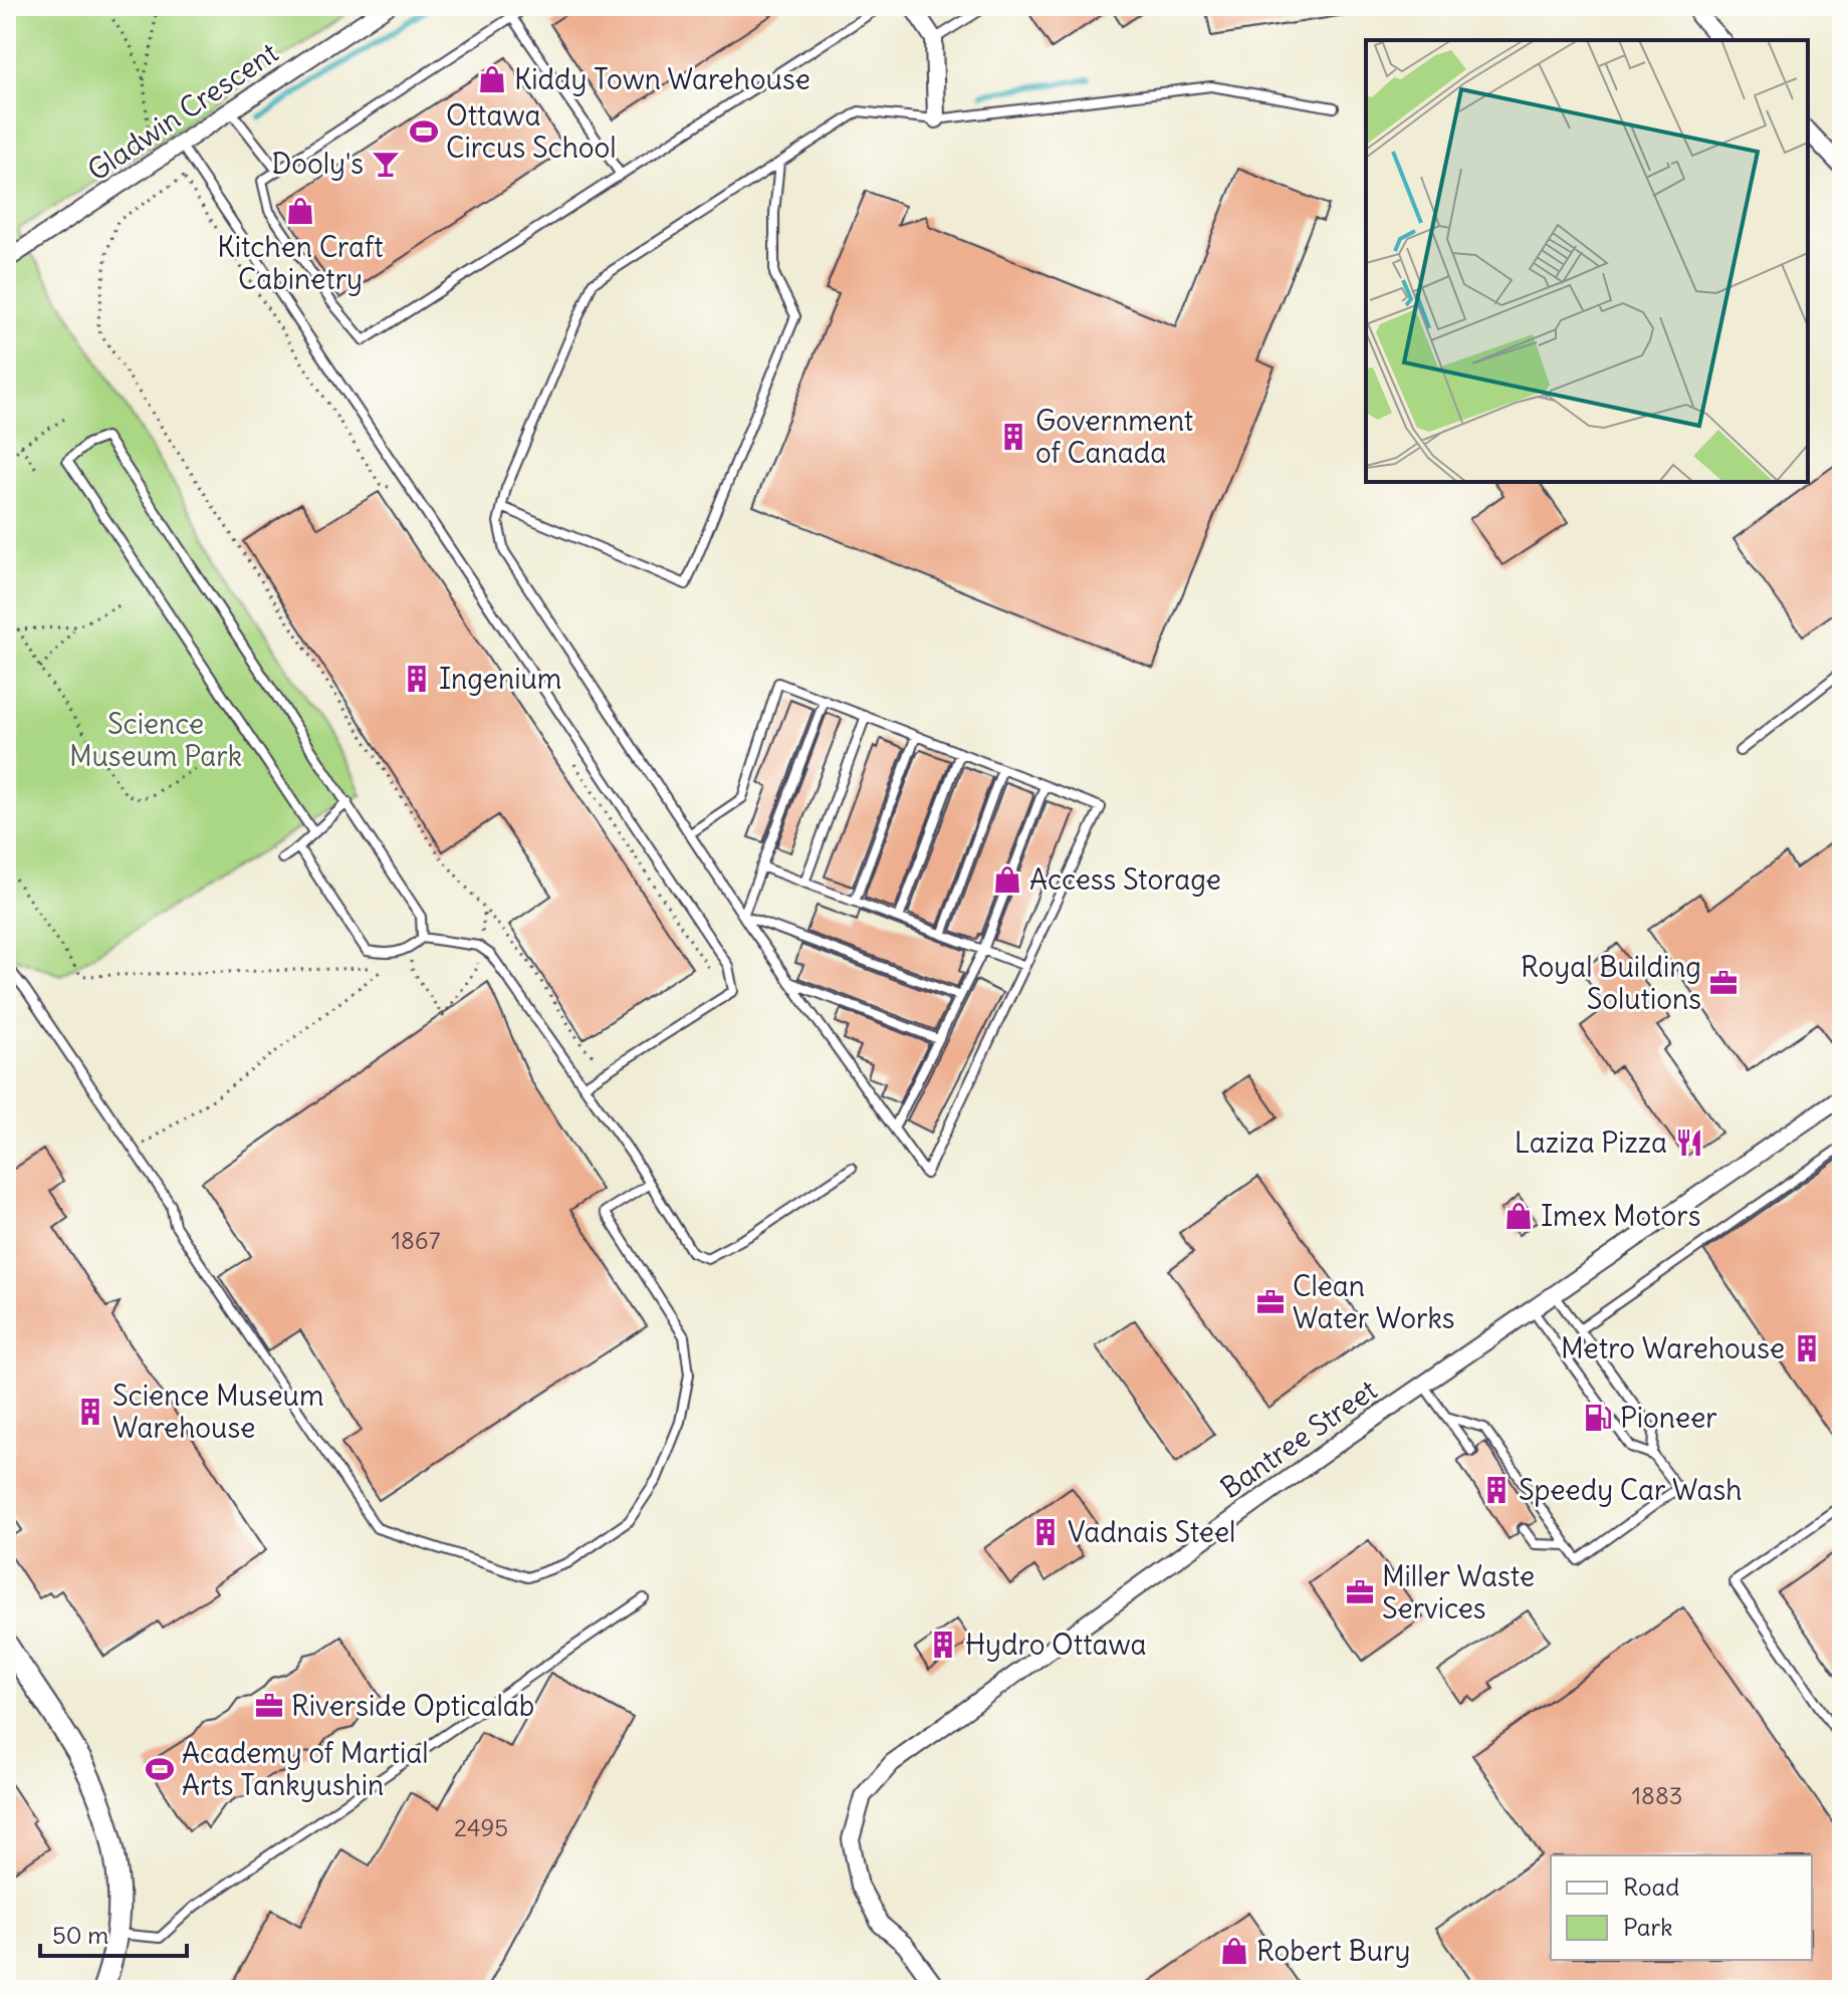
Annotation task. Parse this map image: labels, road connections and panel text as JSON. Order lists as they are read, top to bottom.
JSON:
{
  "streets": {
    "street": ["Gladwin Crescent", "Bantree Street"]
  },
  "parks": ["Science Museum Park"],
  "places": {
    "shop": [
      "Kiddy Town Warehouse",
      "Kitchen Craft Cabinetry",
      "Access Storage",
      "Imex Motors",
      "Robert Bury"
    ],
    "sports": ["Ottawa Circus School", "Academy of Martial Arts Tankyushin"],
    "bar": ["Dooly's"],
    "building": [
      "Government of Canada",
      "Ingenium",
      "Metro Warehouse",
      "Science Museum Warehouse",
      "Speedy Car Wash",
      "Vadnais Steel",
      "Hydro Ottawa"
    ],
    "office": [
      "Royal Building Solutions",
      "Clean Water Works",
      "Miller Waste Services",
      "Riverside Opticalab"
    ],
    "restaurant": ["Laziza Pizza"],
    "fuel station": ["Pioneer"]
  },
  "house_numbers": ["1867", "1883", "2495"],
  "legend": ["Road", "Park"],
  "scale_bar": "50 m"
}
